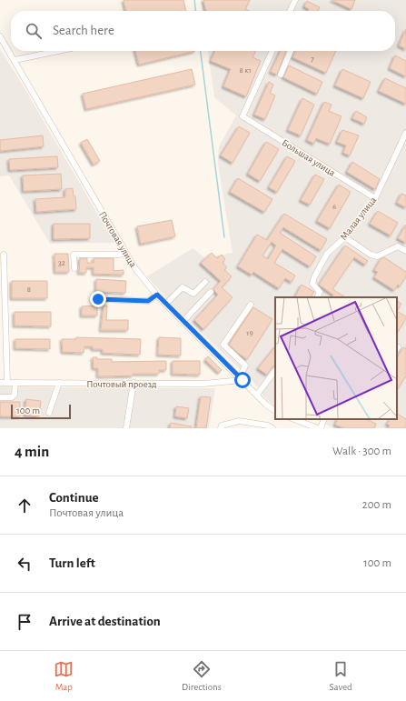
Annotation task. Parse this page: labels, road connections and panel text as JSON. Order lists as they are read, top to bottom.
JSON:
{
  "streets": {
    "street": [
      "Большая улица",
      "Малая улица",
      "Почтовая улица",
      "Почтовый проезд"
    ]
  },
  "crossings": [
    ["Большая улица", "Малая улица"],
    ["Почтовая улица", "Почтовый проезд"]
  ],
  "house_numbers": [
    "7",
    "8 к1",
    "6",
    "32",
    "8",
    "19"
  ],
  "scale_bar": "100 m",
  "page": {
    "search": "Search here",
    "scale": "100 m",
    "heading": ["4 min", "Walk · 300 m"],
    "list": [
      ["Continue", "Почтовая улица", "200 m"],
      ["Turn left", "100 m"],
      "Arrive at destination"
    ],
    "nav": ["Map", "Directions", "Saved"]
  }
}
